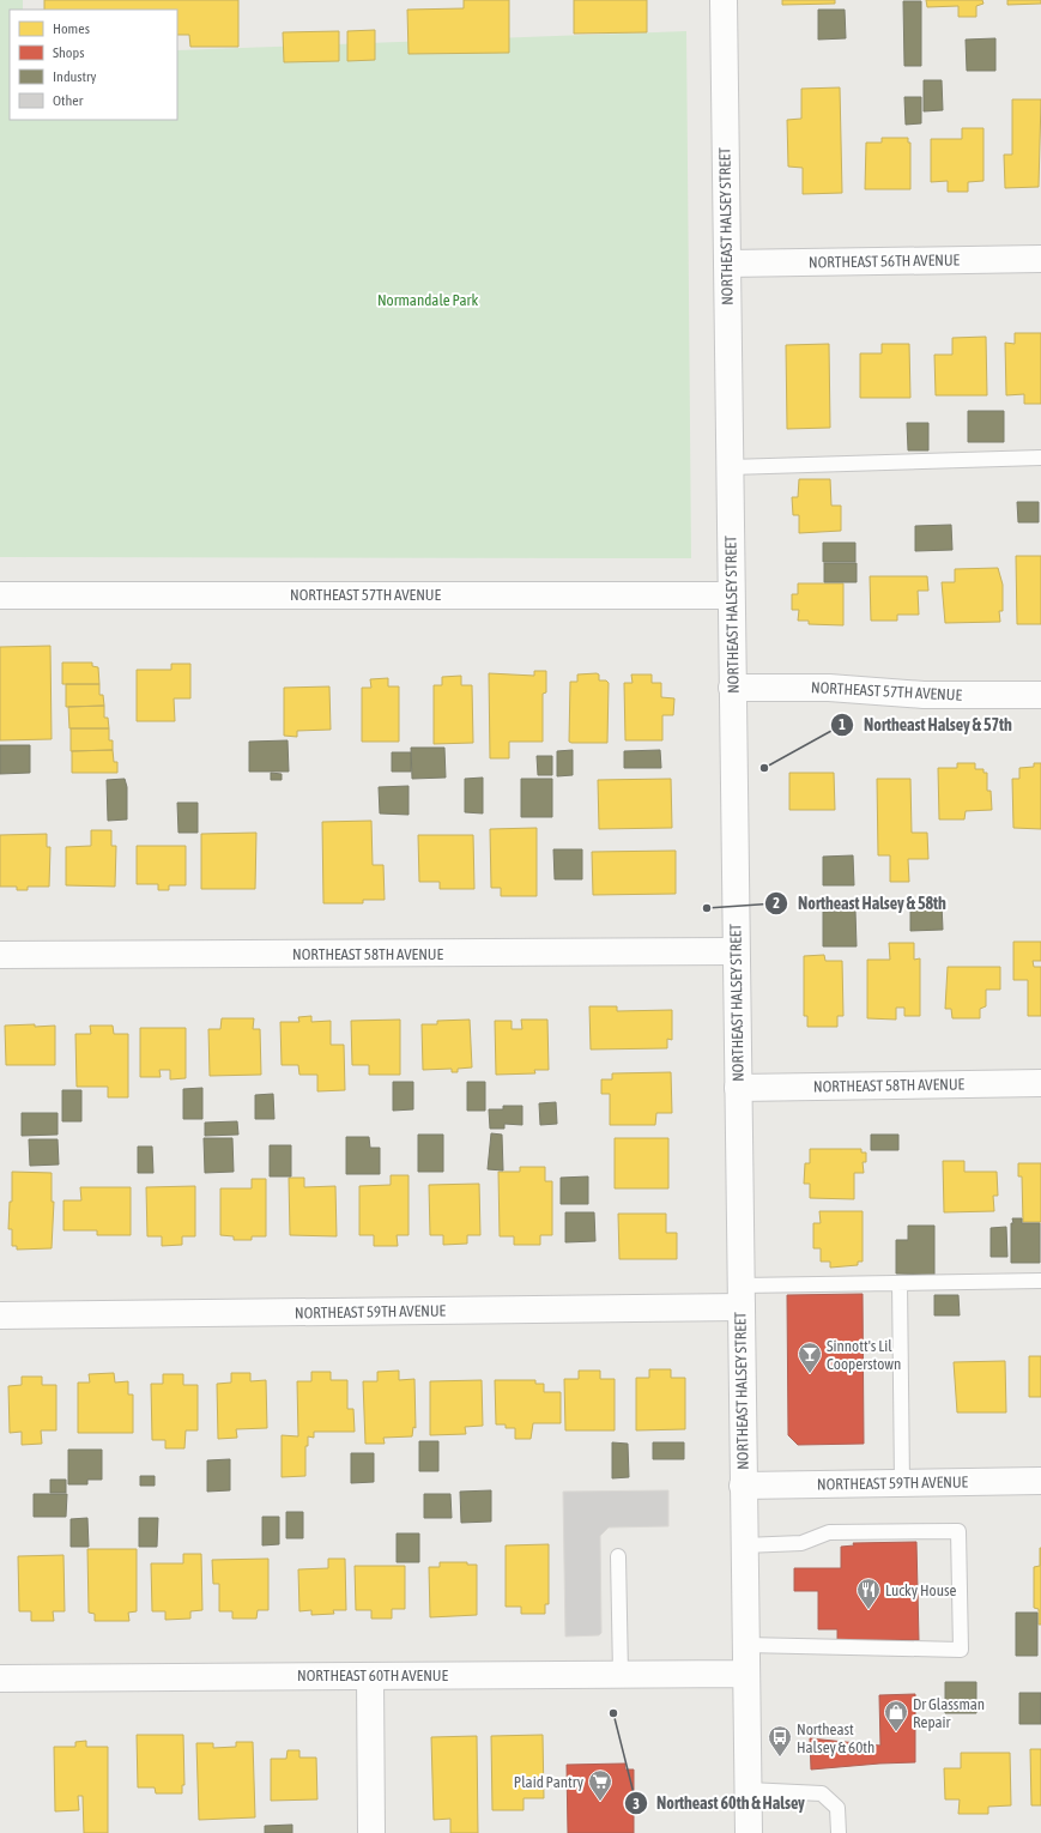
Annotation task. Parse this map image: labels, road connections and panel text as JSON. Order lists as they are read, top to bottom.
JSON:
{
  "streets": {
    "street": [
      "NORTHEAST HALSEY STREET",
      "NORTHEAST 56TH AVENUE",
      "NORTHEAST 57TH AVENUE",
      "NORTHEAST 58TH AVENUE",
      "NORTHEAST 59TH AVENUE",
      "NORTHEAST 60TH AVENUE"
    ]
  },
  "crossings": [
    ["NORTHEAST HALSEY STREET", "NORTHEAST 56TH AVENUE"],
    ["NORTHEAST HALSEY STREET", "NORTHEAST 57TH AVENUE"],
    ["NORTHEAST HALSEY STREET", "NORTHEAST 58TH AVENUE"],
    ["NORTHEAST HALSEY STREET", "NORTHEAST 59TH AVENUE"],
    ["NORTHEAST HALSEY STREET", "NORTHEAST 60TH AVENUE"]
  ],
  "parks": ["Normandale Park"],
  "places": {
    "other": ["Northeast Halsey & 57th", "Northeast Halsey & 58th", "Northeast 60th & Halsey"],
    "bar": ["Sinnott's Lil Cooperstown"],
    "restaurant": ["Lucky House"],
    "shop": ["Dr Glassman Repair"],
    "bus stop": ["Northeast Halsey & 60th"],
    "supermarket": ["Plaid Pantry"]
  },
  "legend": [
    "Homes",
    "Shops",
    "Industry",
    "Other"
  ]
}
